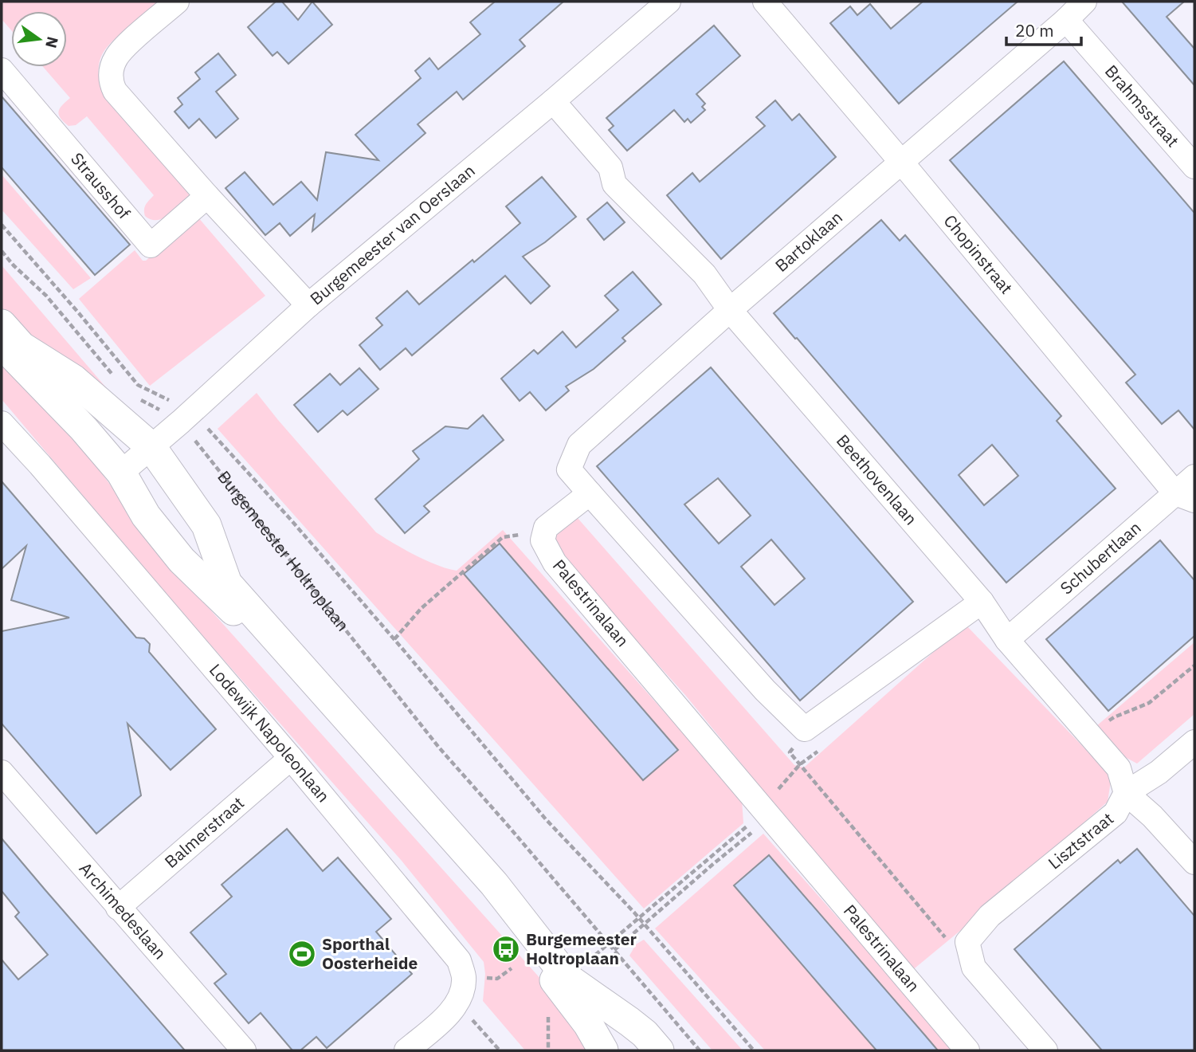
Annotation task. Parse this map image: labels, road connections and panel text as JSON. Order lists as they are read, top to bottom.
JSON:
{
  "streets": {
    "street": [
      "Brahmsstraat",
      "Strausshof",
      "Burgemeester van Oerslaan",
      "Bartoklaan",
      "Chopinstraat",
      "Beethovenlaan",
      "Schubertlaan",
      "Palestrinalaan",
      "Lodewijk Napoleonlaan",
      "Balmerstraat",
      "Lisztstraat",
      "Archimedeslaan"
    ],
    "path": ["Burgemeester Holtroplaan"]
  },
  "crossings": [
    ["Brahmsstraat", "Bartoklaan"],
    ["Burgemeester van Oerslaan", "Beethovenlaan"],
    ["Burgemeester van Oerslaan", "Burgemeester Holtroplaan"],
    ["Bartoklaan", "Chopinstraat"],
    ["Bartoklaan", "Beethovenlaan"],
    ["Chopinstraat", "Schubertlaan"],
    ["Beethovenlaan", "Schubertlaan"],
    ["Beethovenlaan", "Lisztstraat"],
    ["Lodewijk Napoleonlaan", "Balmerstraat"],
    ["Balmerstraat", "Archimedeslaan"]
  ],
  "places": {
    "bus stop": ["Burgemeester Holtroplaan"],
    "sports": ["Sporthal Oosterheide"]
  },
  "scale_bar": "20 m",
  "north": "right"
}
